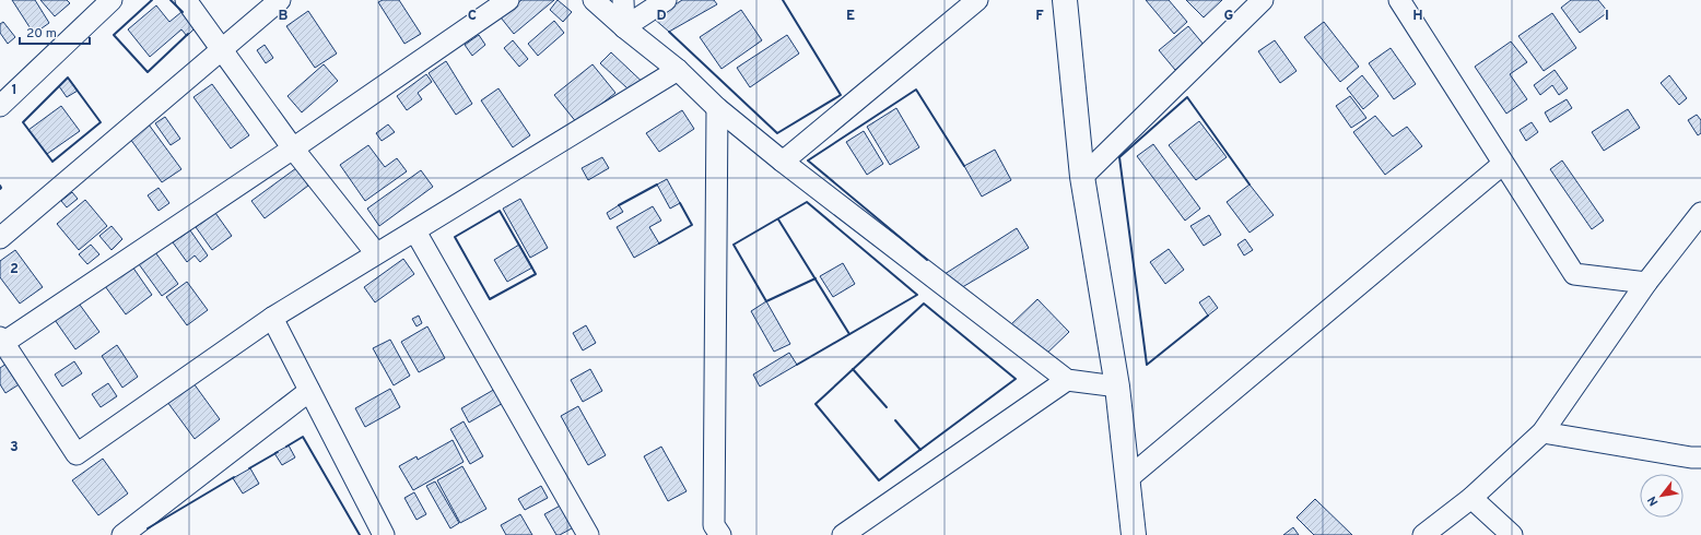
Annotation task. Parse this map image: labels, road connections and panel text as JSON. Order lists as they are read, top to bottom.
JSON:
{
  "scale_bar": "20 m",
  "north": "bottom left",
  "grid": {
    "columns": [
      "B",
      "C",
      "D",
      "E",
      "F",
      "G",
      "H",
      "I"
    ],
    "rows": ["1", "2", "3"]
  }
}
